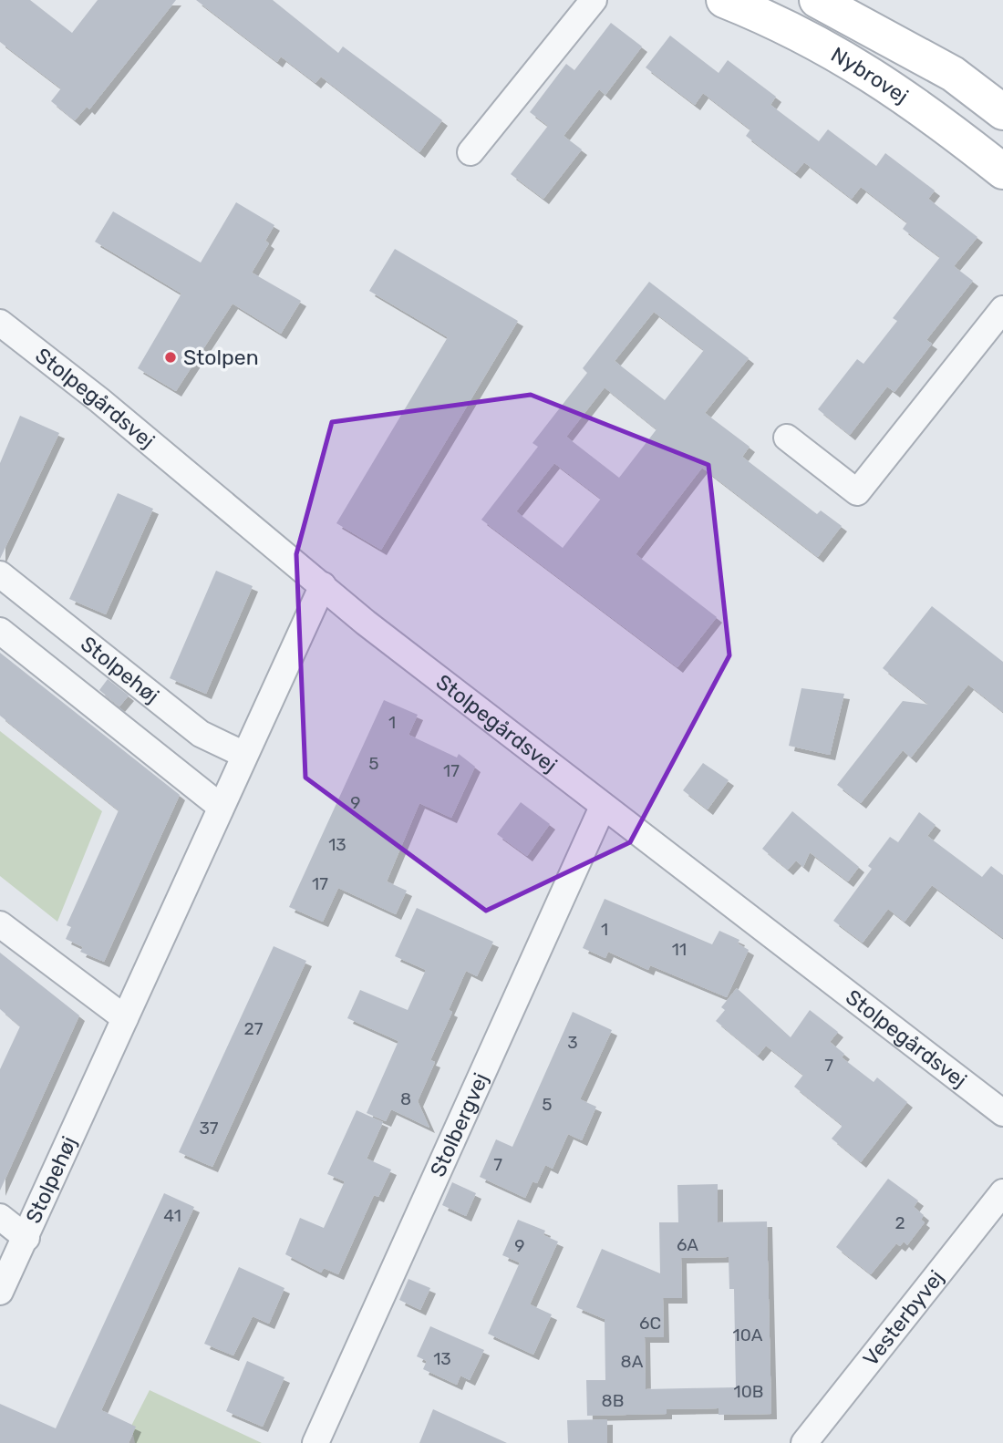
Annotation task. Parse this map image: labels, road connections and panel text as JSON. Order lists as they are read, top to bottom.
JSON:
{
  "streets": {
    "street": [
      "Nybrovej",
      "Stolpegårdsvej",
      "Stolpehøj",
      "Stolbergvej",
      "Vesterbyvej"
    ]
  },
  "crossings": [
    ["Stolpegårdsvej", "Stolpehøj"],
    ["Stolpegårdsvej", "Stolbergvej"]
  ],
  "places": ["Stolpen"],
  "house_numbers": [
    "1",
    "5",
    "17",
    "9",
    "13",
    "17",
    "1",
    "11",
    "27",
    "3",
    "7",
    "8",
    "5",
    "37",
    "7",
    "41",
    "2",
    "6A",
    "9",
    "6C",
    "10A",
    "13",
    "8A",
    "10B",
    "8B"
  ]
}
